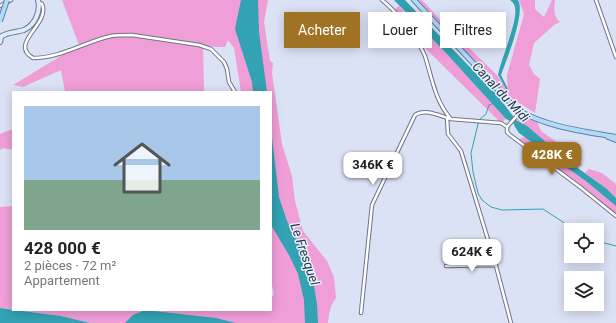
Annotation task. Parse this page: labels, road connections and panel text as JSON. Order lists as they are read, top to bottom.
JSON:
{
  "water": ["Canal du Midi", "Le Fresquel"],
  "page": {
    "chip": ["Acheter", "Louer", "Filtres"],
    "list": [
      {
        "name": "428 000 €",
        "note": "2 pièces · 72 m² · Appartement"
      }
    ],
    "price": ["428K €", "346K €", "624K €"]
  }
}
